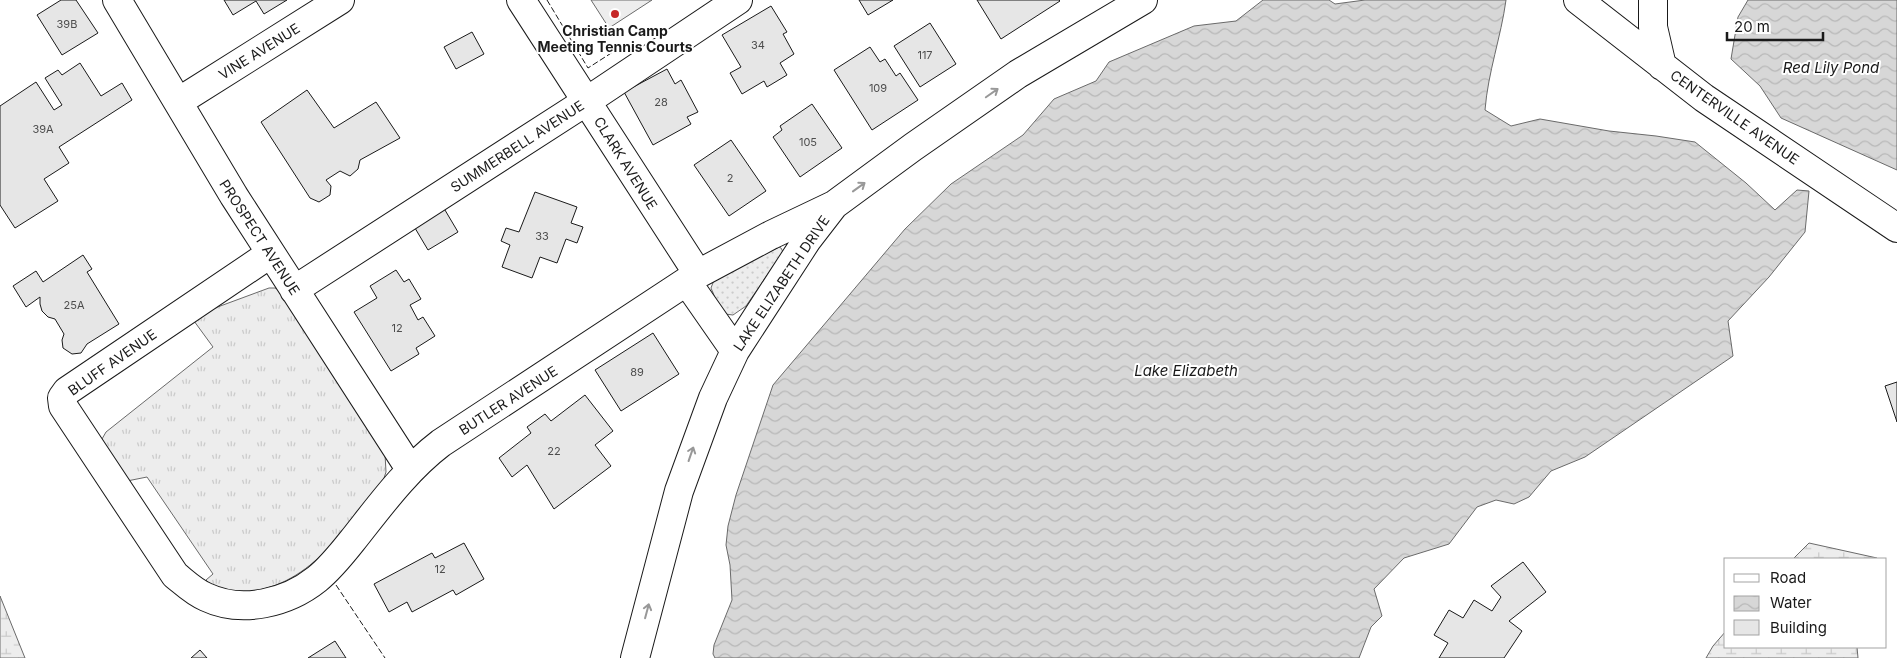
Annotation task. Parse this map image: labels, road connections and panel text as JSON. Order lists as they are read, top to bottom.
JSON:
{
  "streets": {
    "street": [
      "VINE AVENUE",
      "CENTERVILLE AVENUE",
      "SUMMERBELL AVENUE",
      "CLARK AVENUE",
      "PROSPECT AVENUE",
      "LAKE ELIZABETH DRIVE",
      "BLUFF AVENUE",
      "BUTLER AVENUE"
    ]
  },
  "crossings": [
    ["VINE AVENUE", "PROSPECT AVENUE"],
    ["SUMMERBELL AVENUE", "CLARK AVENUE"],
    ["SUMMERBELL AVENUE", "PROSPECT AVENUE"],
    ["CLARK AVENUE", "LAKE ELIZABETH DRIVE"],
    ["CLARK AVENUE", "BUTLER AVENUE"],
    ["PROSPECT AVENUE", "BLUFF AVENUE"],
    ["PROSPECT AVENUE", "BUTLER AVENUE"],
    ["LAKE ELIZABETH DRIVE", "BUTLER AVENUE"],
    ["BLUFF AVENUE", "BUTLER AVENUE"]
  ],
  "one_way": ["LAKE ELIZABETH DRIVE"],
  "water": ["Red Lily Pond", "Lake Elizabeth"],
  "places": ["Christian Camp Meeting Tennis Courts"],
  "house_numbers": [
    "39B",
    "34",
    "117",
    "109",
    "28",
    "39A",
    "105",
    "2",
    "33",
    "25A",
    "12",
    "89",
    "22",
    "12"
  ],
  "legend": ["Road", "Water", "Building"],
  "scale_bar": "20 m"
}
